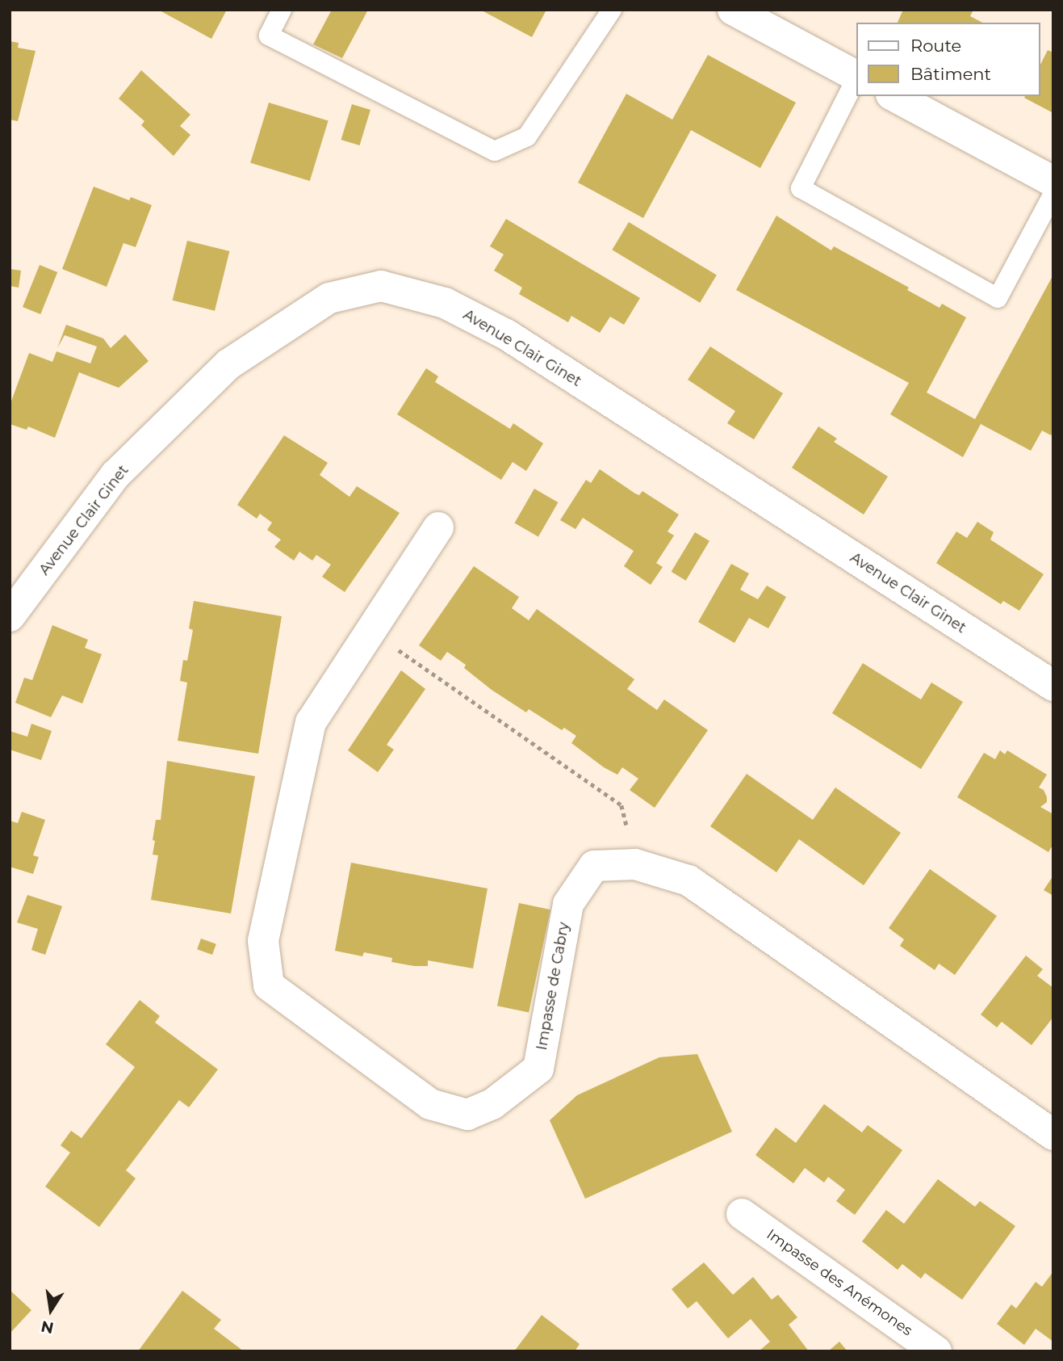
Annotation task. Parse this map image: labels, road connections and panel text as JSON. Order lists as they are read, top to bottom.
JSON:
{
  "streets": {
    "street": ["Avenue Clair Ginet", "Impasse de Cabry", "Impasse des Anémones"]
  },
  "legend": ["Route", "Bâtiment"],
  "north": "bottom"
}
